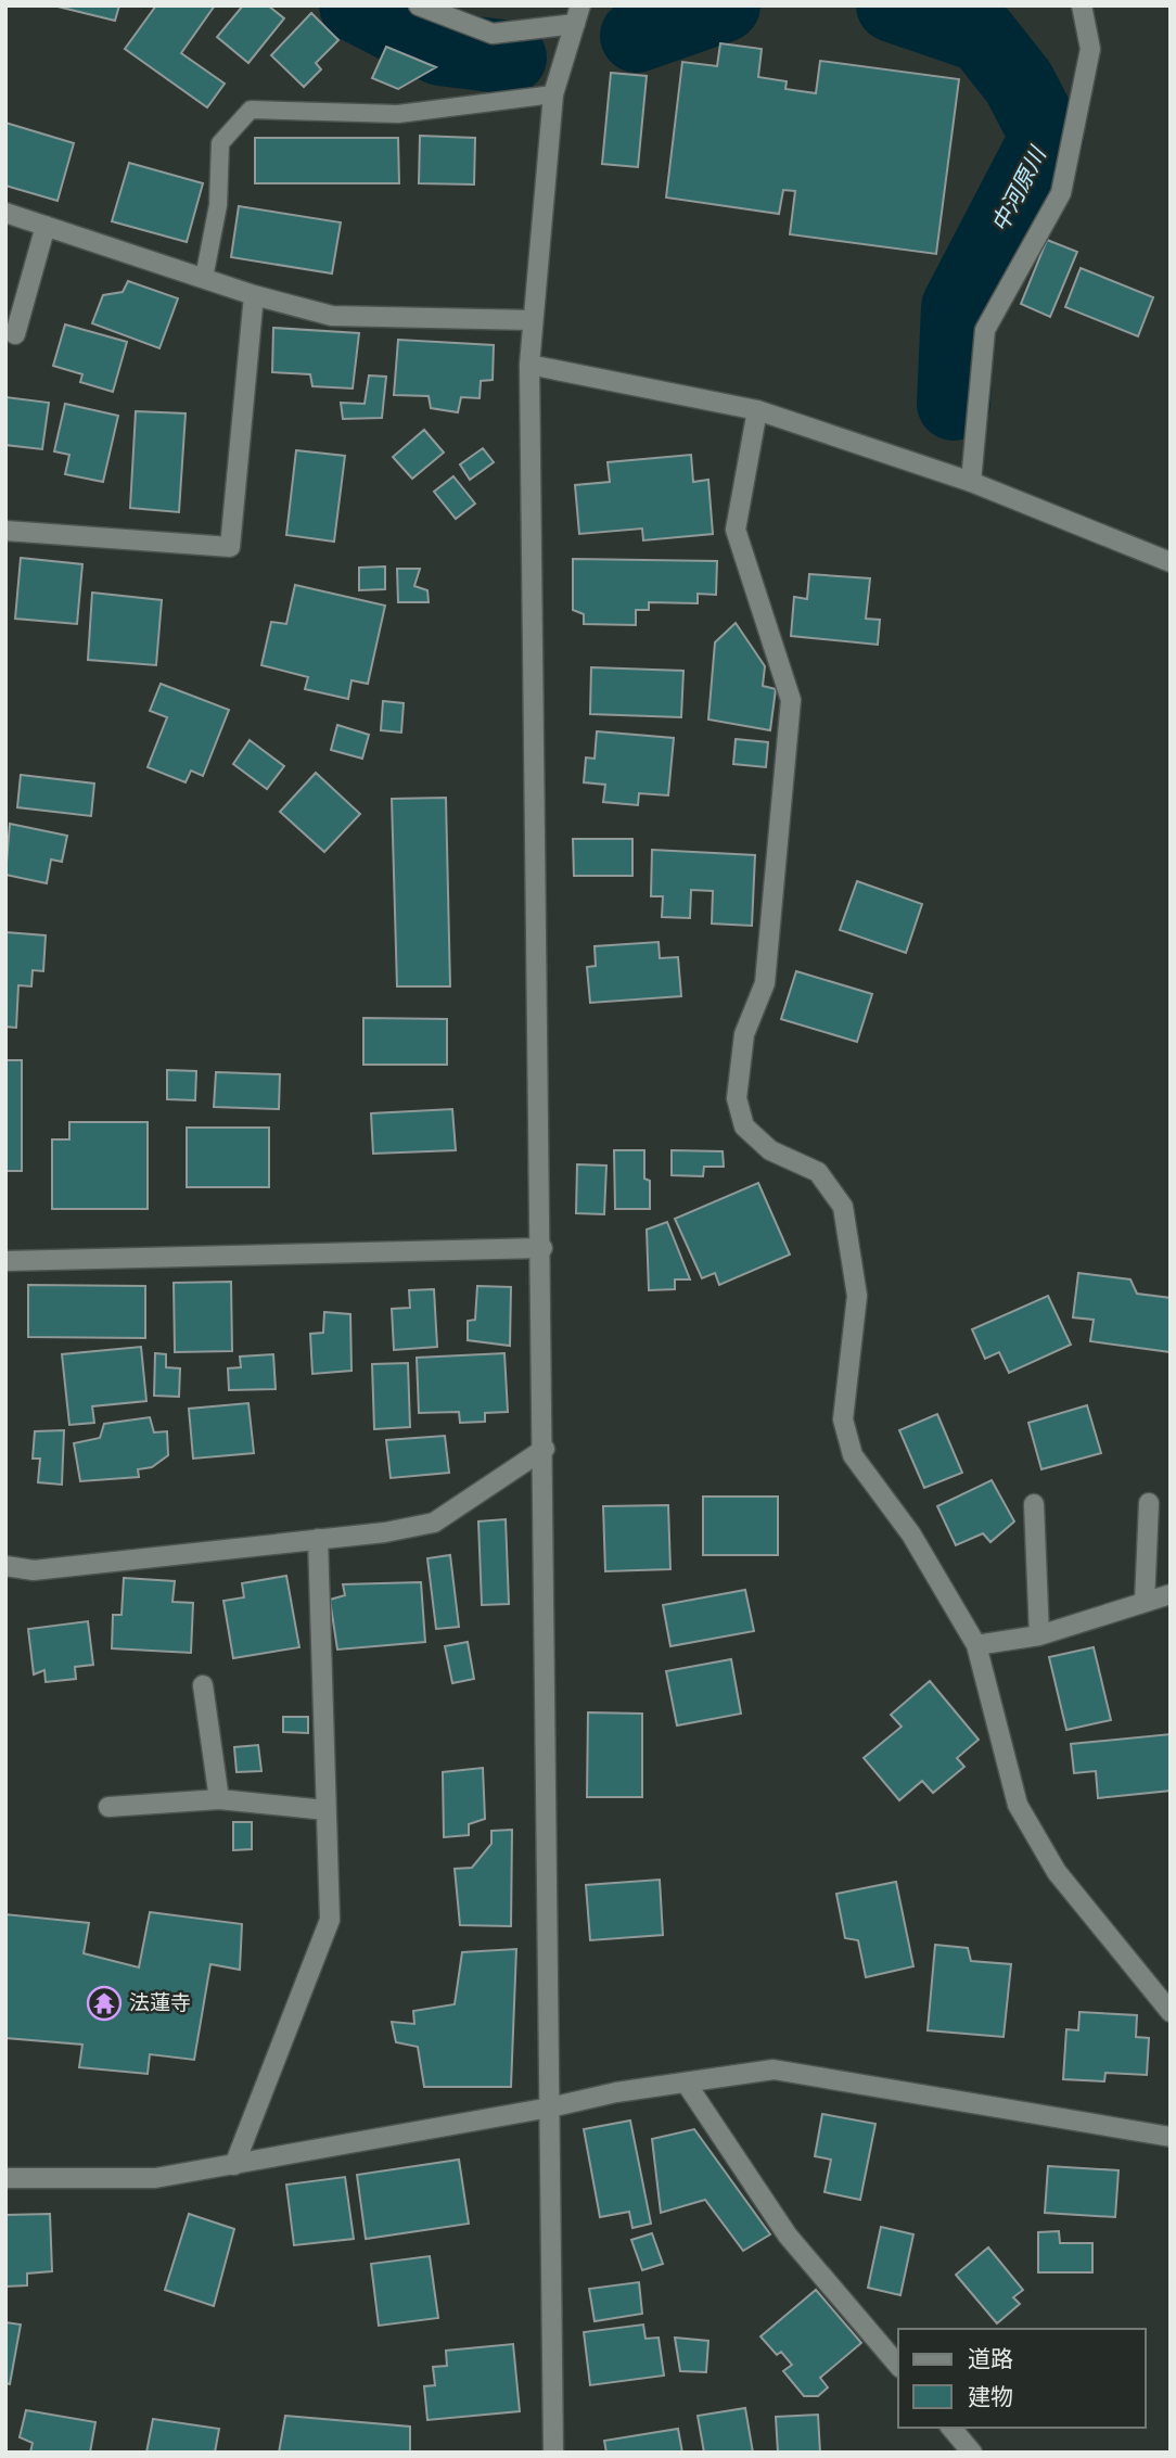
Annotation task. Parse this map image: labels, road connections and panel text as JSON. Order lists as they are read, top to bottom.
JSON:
{
  "water": ["中河原川"],
  "places": {
    "temple": ["法蓮寺"]
  },
  "legend": ["道路", "建物"]
}
